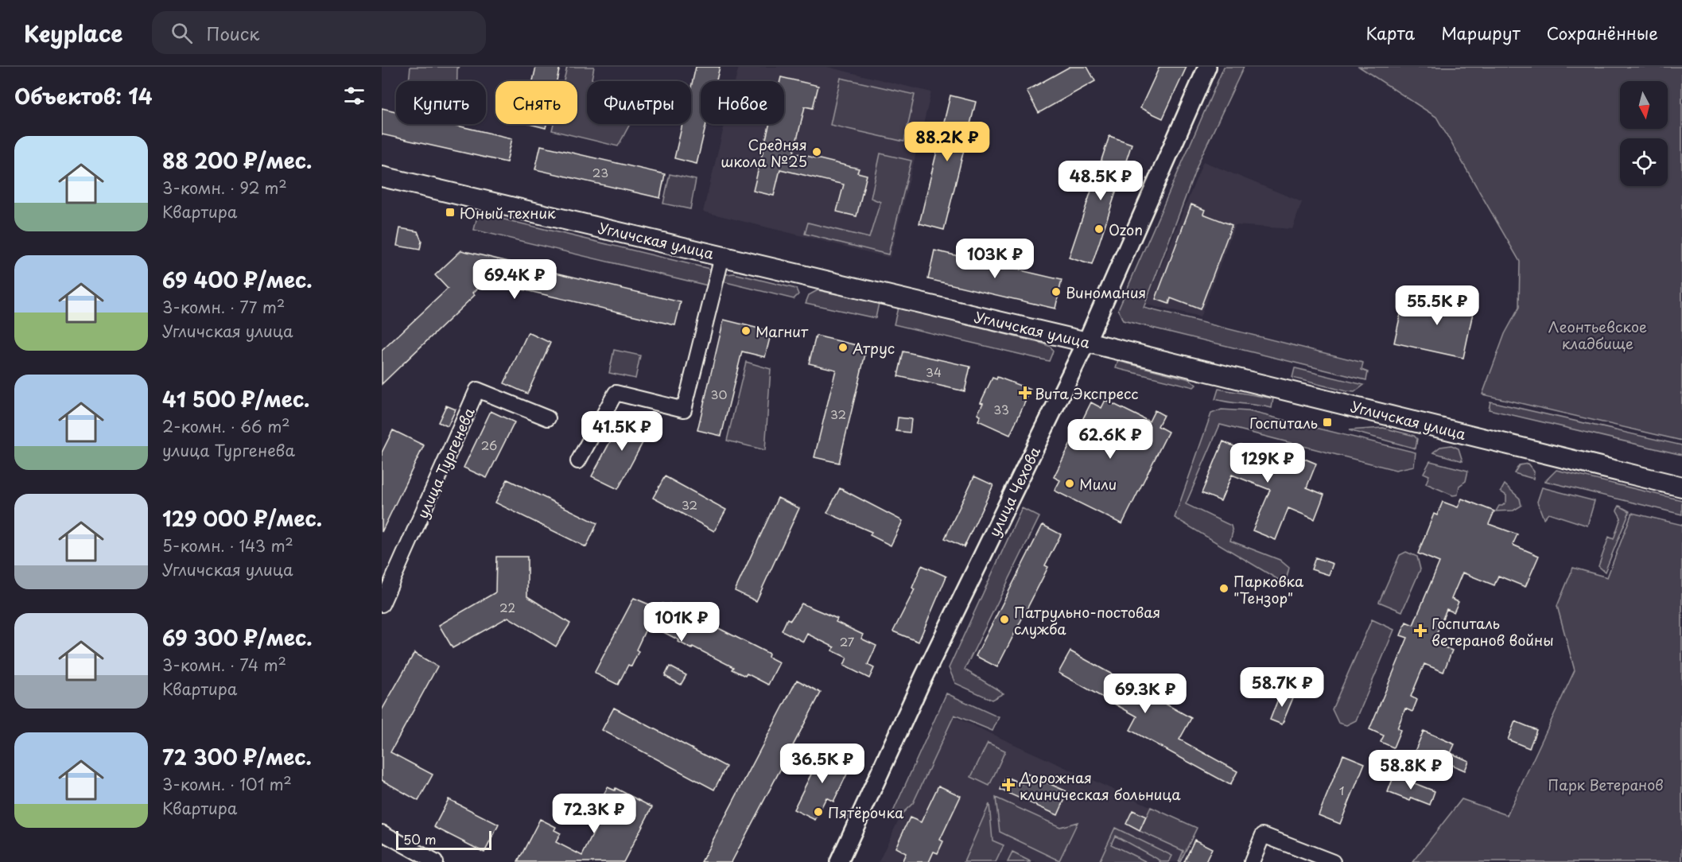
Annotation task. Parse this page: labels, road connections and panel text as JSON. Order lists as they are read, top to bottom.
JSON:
{
  "streets": {
    "main road": ["Угличская улица"],
    "street": ["улица Тургенева", "улица Чехова"]
  },
  "crossings": [
    ["Угличская улица", "улица Чехова"]
  ],
  "parks": ["Леонтьевское кладбище", "Парк Ветеранов"],
  "places": {
    "other": [
      "Средняя школа №25",
      "Ozon",
      "Виномания",
      "Магнит",
      "Атрус",
      "Мили",
      "Парковка \"Тензор\"",
      "Патрульно-постовая служба",
      "Пятёрочка"
    ],
    "transit": ["Юный техник", "Госпиталь"],
    "health": ["Вита Экспресс", "Госпиталь ветеранов войны", "Дорожная клиническая больница"]
  },
  "house_numbers": [
    "23",
    "34",
    "30",
    "33",
    "32",
    "26",
    "32",
    "22",
    "27",
    "1"
  ],
  "scale_bar": "50 m",
  "north": "bottom",
  "page": {
    "header": "Keyplace",
    "search": "Поиск",
    "nav": ["Карта", "Маршрут", "Сохранённые"],
    "heading": "Объектов: 14",
    "chip": [
      "Купить",
      "Снять",
      "Фильтры",
      "Новое"
    ],
    "price": [
      "88.2K ₽",
      "48.5K ₽",
      "103K ₽",
      "69.4K ₽",
      "55.5K ₽",
      "41.5K ₽",
      "62.6K ₽",
      "129K ₽",
      "101K ₽",
      "58.7K ₽",
      "69.3K ₽",
      "36.5K ₽",
      "58.8K ₽",
      "72.3K ₽"
    ],
    "list": [
      {
        "name": "88 200 ₽/мес.",
        "note": "3-комн. · 92 m² · Квартира"
      },
      {
        "name": "69 400 ₽/мес.",
        "note": "3-комн. · 77 m² · Угличская улица"
      },
      {
        "name": "41 500 ₽/мес.",
        "note": "2-комн. · 66 m² · улица Тургенева"
      },
      {
        "name": "129 000 ₽/мес.",
        "note": "5-комн. · 143 m² · Угличская улица"
      },
      {
        "name": "69 300 ₽/мес.",
        "note": "3-комн. · 74 m² · Квартира"
      },
      {
        "name": "72 300 ₽/мес.",
        "note": "3-комн. · 101 m² · Квартира"
      }
    ],
    "scale": "50 m"
  }
}
